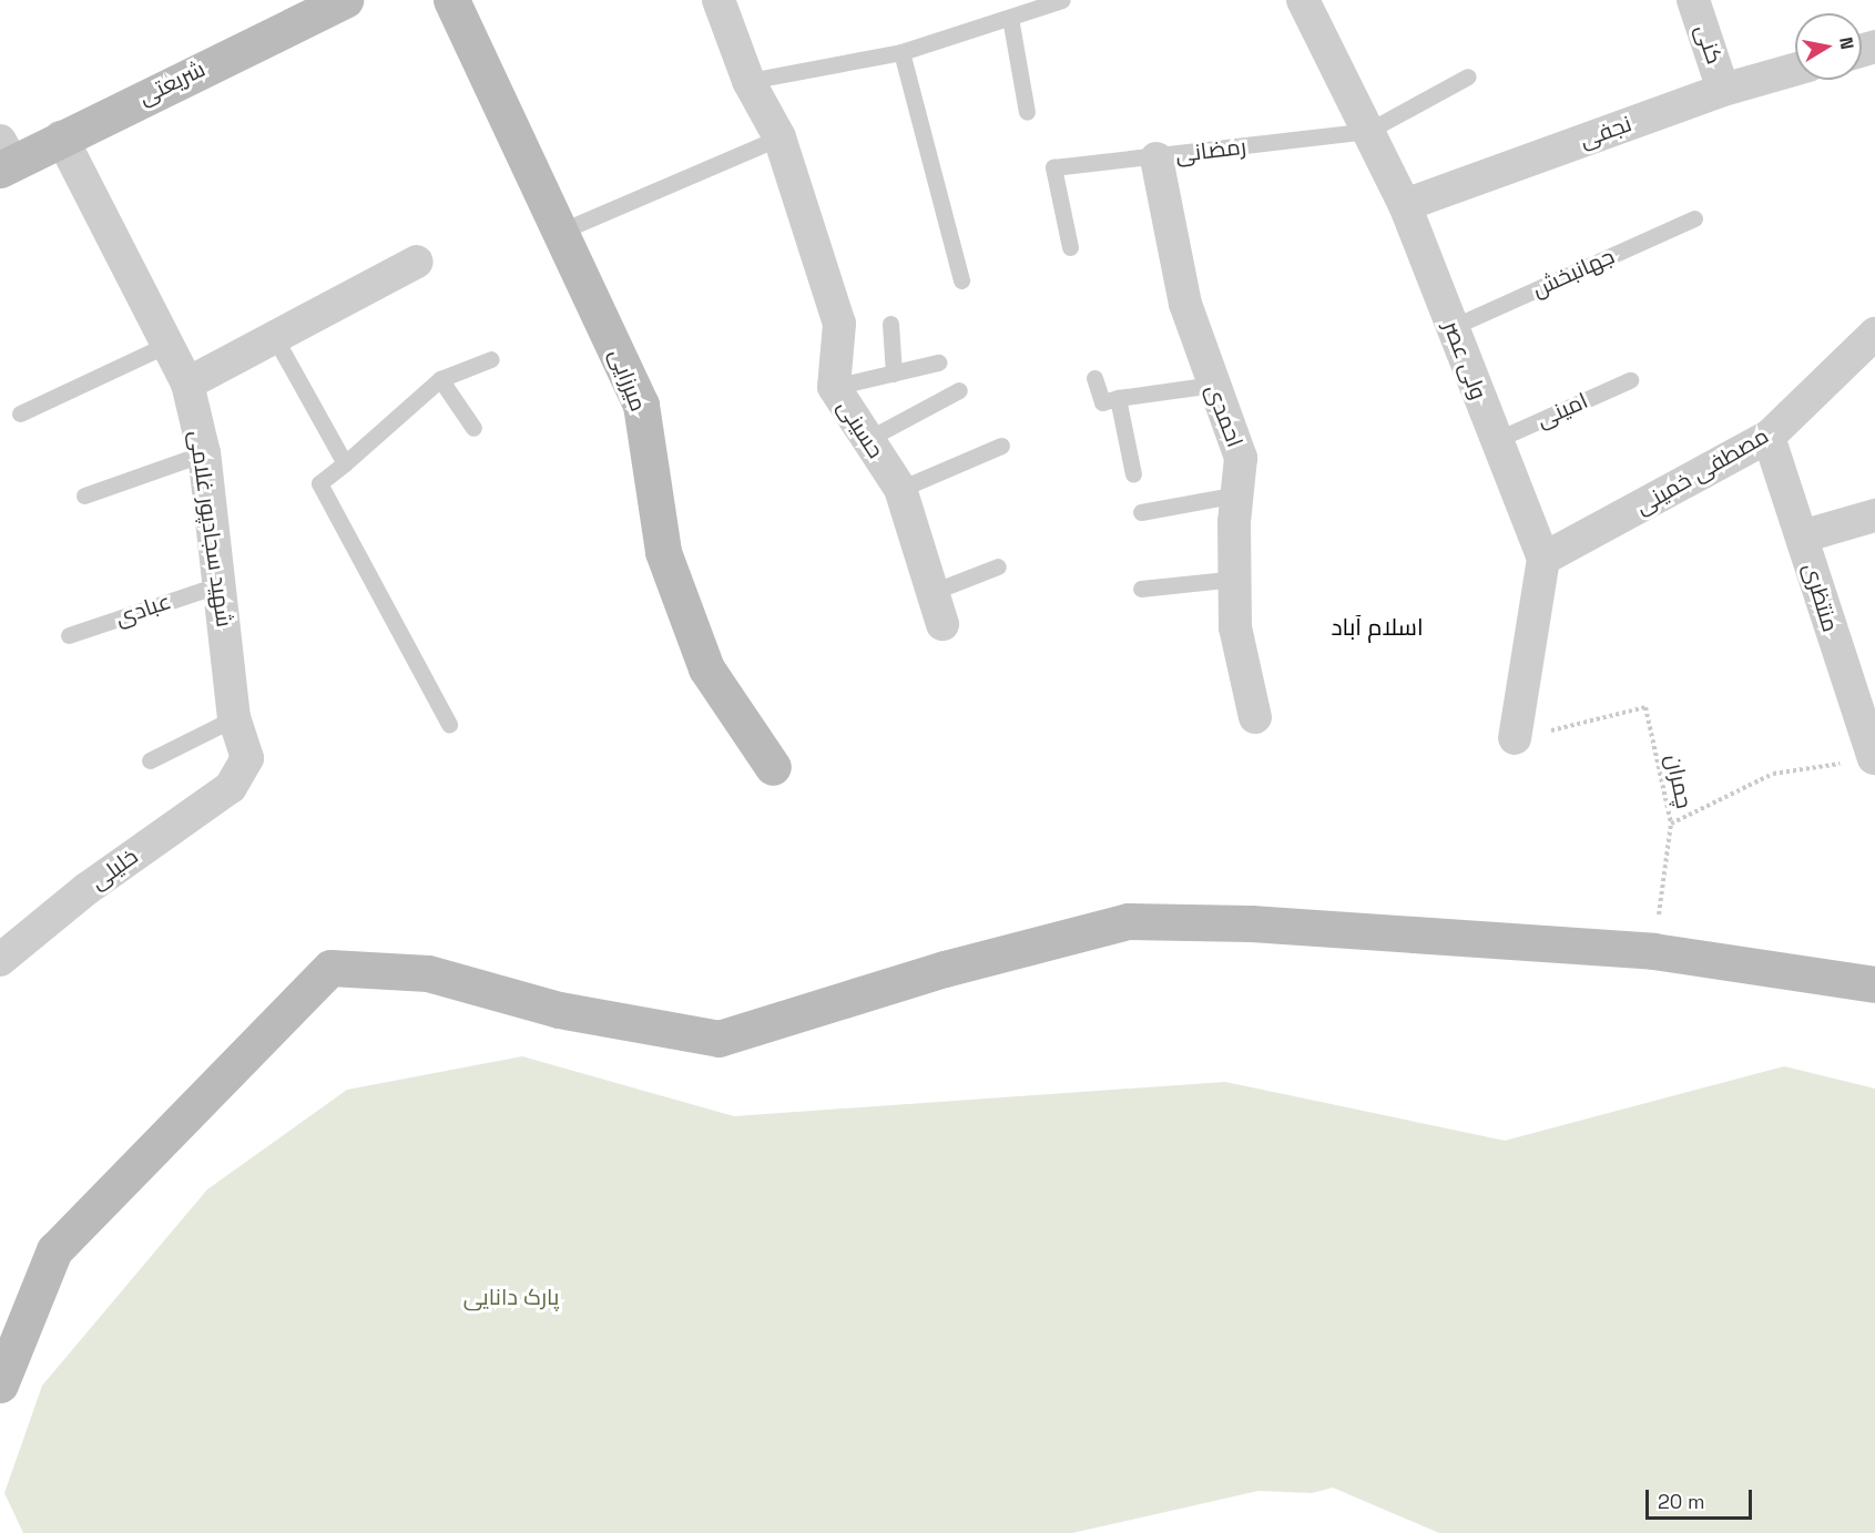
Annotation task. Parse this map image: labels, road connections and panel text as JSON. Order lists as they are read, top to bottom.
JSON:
{
  "streets": {
    "street": [
      "کنی",
      "شریعتی",
      "نجفی",
      "ولی عصر",
      "میرزایی",
      "احمدی",
      "حسینی",
      "مصطفی خمینی",
      "شهید سجادپور غلامی",
      "منتظری",
      "خلیلی"
    ],
    "lane": [
      "رمضانی",
      "جهانبخش",
      "امینی",
      "عبادی"
    ],
    "path": ["چمران"]
  },
  "crossings": [
    ["کنی", "نجفی"],
    ["شریعتی", "شهید سجادپور غلامی"],
    ["نجفی", "ولی عصر"],
    ["رمضانی", "ولی عصر"],
    ["رمضانی", "احمدی"],
    ["جهانبخش", "ولی عصر"],
    ["ولی عصر", "امینی"],
    ["ولی عصر", "مصطفی خمینی"],
    ["مصطفی خمینی", "منتظری"],
    ["شهید سجادپور غلامی", "عبادی"],
    ["شهید سجادپور غلامی", "خلیلی"],
    ["منتظری", "چمران"]
  ],
  "districts": ["اسلام آباد"],
  "parks": ["پارک دانایی"],
  "scale_bar": "20 m",
  "north": "right"
}
